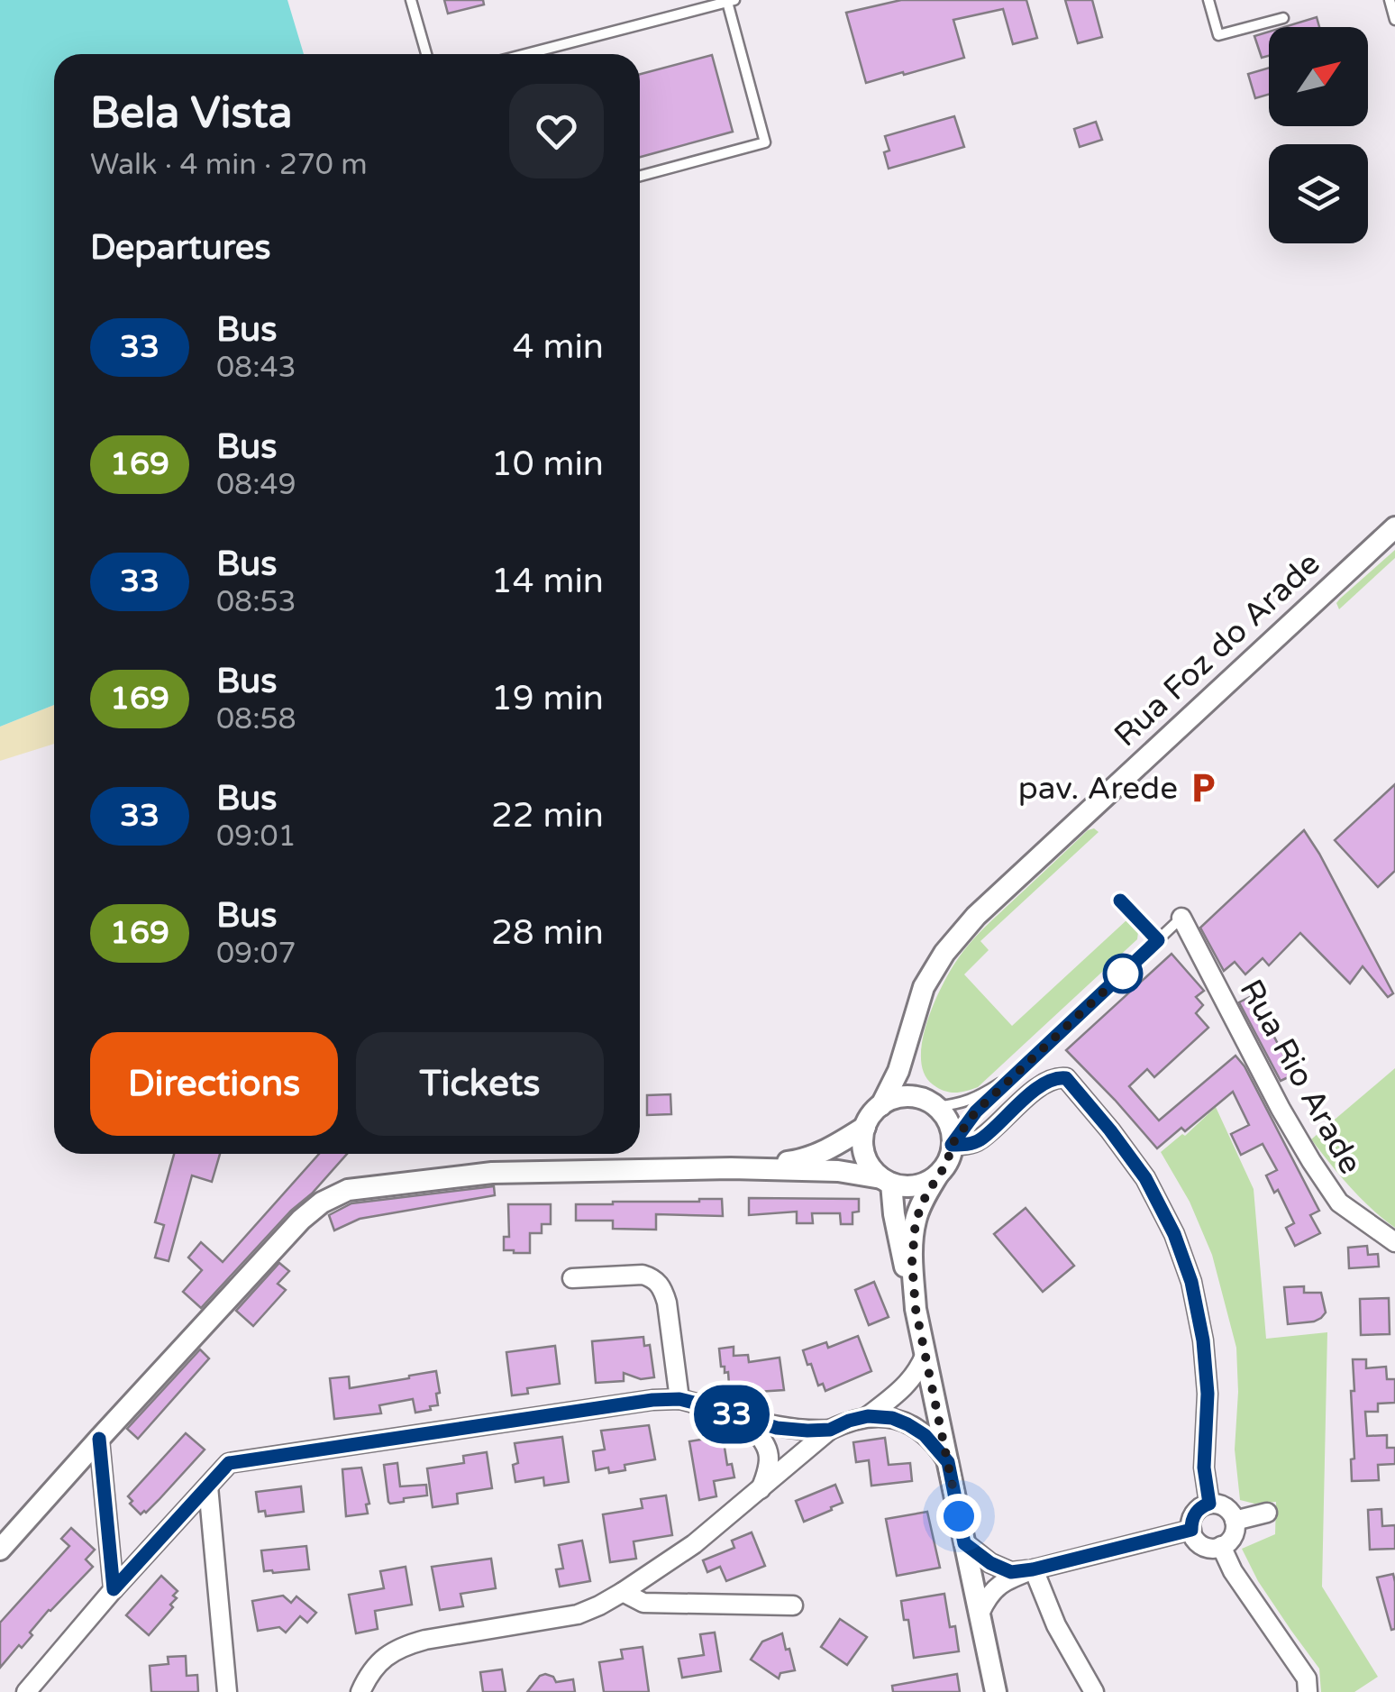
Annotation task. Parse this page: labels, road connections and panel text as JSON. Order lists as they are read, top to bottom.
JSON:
{
  "streets": {
    "street": ["Rua Foz do Arade", "Rua Rio Arade"]
  },
  "places": {
    "parking": ["pav. Arede"]
  },
  "lines": ["bus line 33"],
  "north": "top right",
  "page": {
    "on_map": "33",
    "heading": [
      ["Bela Vista", "Walk · 4 min · 270 m"],
      "Departures"
    ],
    "list": [
      {
        "mark": "33",
        "name": "Bus",
        "note": "08:43",
        "value": "4 min"
      },
      {
        "mark": "169",
        "name": "Bus",
        "note": "08:49",
        "value": "10 min"
      },
      {
        "mark": "33",
        "name": "Bus",
        "note": "08:53",
        "value": "14 min"
      },
      {
        "mark": "169",
        "name": "Bus",
        "note": "08:58",
        "value": "19 min"
      },
      {
        "mark": "33",
        "name": "Bus",
        "note": "09:01",
        "value": "22 min"
      },
      {
        "mark": "169",
        "name": "Bus",
        "note": "09:07",
        "value": "28 min"
      }
    ],
    "buttons": ["Directions", "Tickets"]
  }
}
